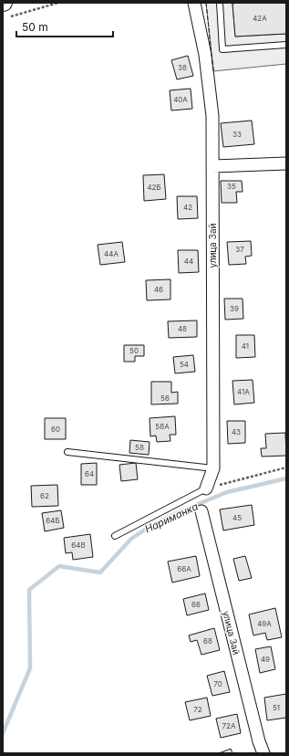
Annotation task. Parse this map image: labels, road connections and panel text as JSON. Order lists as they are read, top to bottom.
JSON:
{
  "streets": {
    "street": ["улица Зай"]
  },
  "water": ["Нариманка"],
  "house_numbers": [
    "42А",
    "38",
    "40А",
    "33",
    "35",
    "42Б",
    "42",
    "37",
    "44А",
    "44",
    "46",
    "39",
    "48",
    "41",
    "50",
    "54",
    "41А",
    "56",
    "58А",
    "60",
    "43",
    "58",
    "64",
    "62",
    "45",
    "64Б",
    "64В",
    "66А",
    "66",
    "49А",
    "68",
    "49",
    "70",
    "51",
    "72",
    "72А"
  ],
  "scale_bar": "50 m"
}
